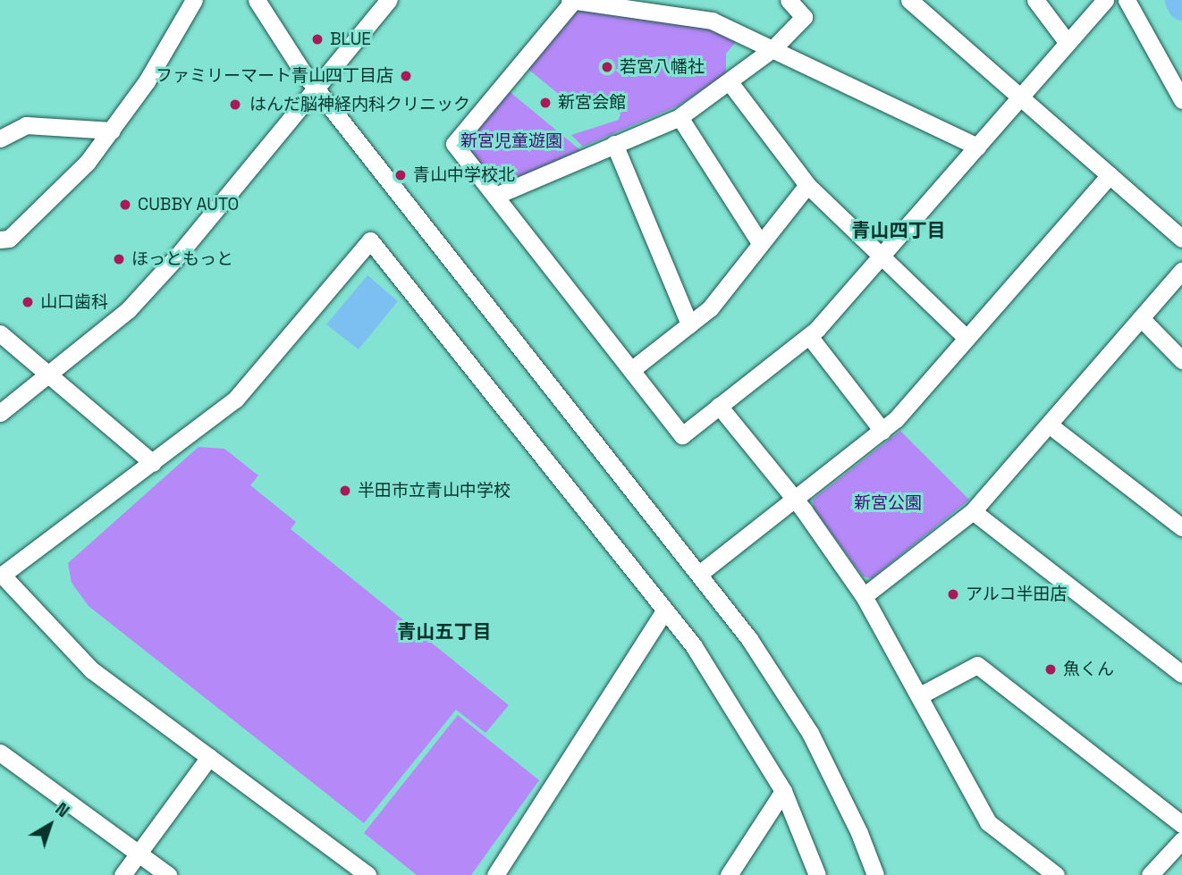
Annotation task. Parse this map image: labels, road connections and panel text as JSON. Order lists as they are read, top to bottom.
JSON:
{
  "districts": ["青山四丁目", "青山五丁目"],
  "parks": ["新宮児童遊園", "新宮公園"],
  "places": [
    "BLUE",
    "若宮八幡社",
    "ファミリーマート青山四丁目店",
    "新宮会館",
    "はんだ脳神経内科クリニック",
    "青山中学校北",
    "CUBBY AUTO",
    "ほっともっと",
    "山口歯科",
    "半田市立青山中学校",
    "アルコ半田店",
    "魚くん"
  ],
  "north": "top right"
}
